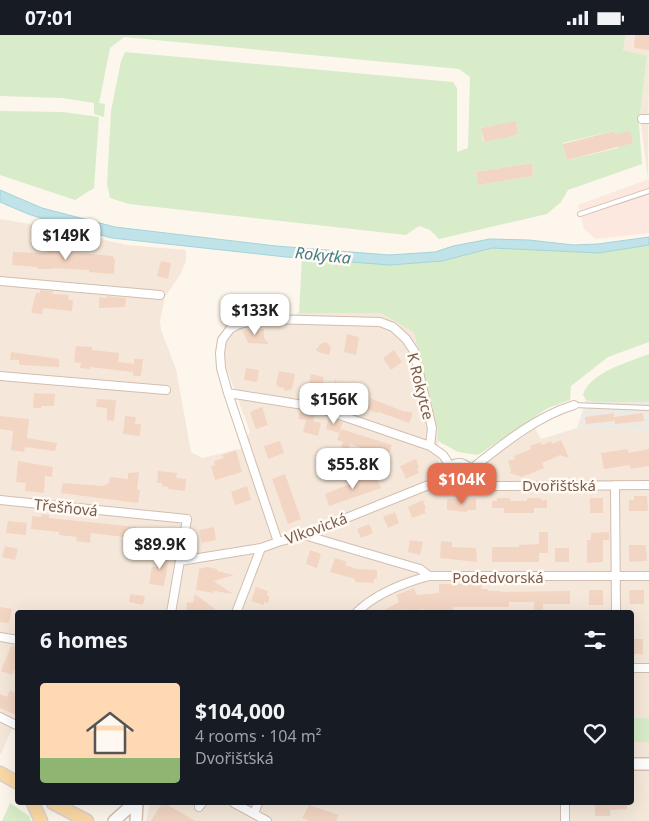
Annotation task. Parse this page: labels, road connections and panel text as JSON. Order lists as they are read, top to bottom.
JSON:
{
  "streets": {
    "street": [
      "K Rokytce",
      "Dvořišťská",
      "Třešňová",
      "Vlkovická",
      "Podedvorská"
    ]
  },
  "crossings": [
    ["K Rokytce", "Vlkovická"],
    ["Dvořišťská", "Vlkovická"],
    ["Třešňová", "Vlkovická"]
  ],
  "water": ["Rokytka"],
  "page": {
    "status": "07:01",
    "price": [
      "$149K",
      "$133K",
      "$156K",
      "$55.8K",
      "$104K",
      "$89.9K"
    ],
    "heading": "6 homes",
    "list": [
      {
        "name": "$104,000",
        "note": "4 rooms · 104 m² · Dvořišťská"
      }
    ]
  }
}
